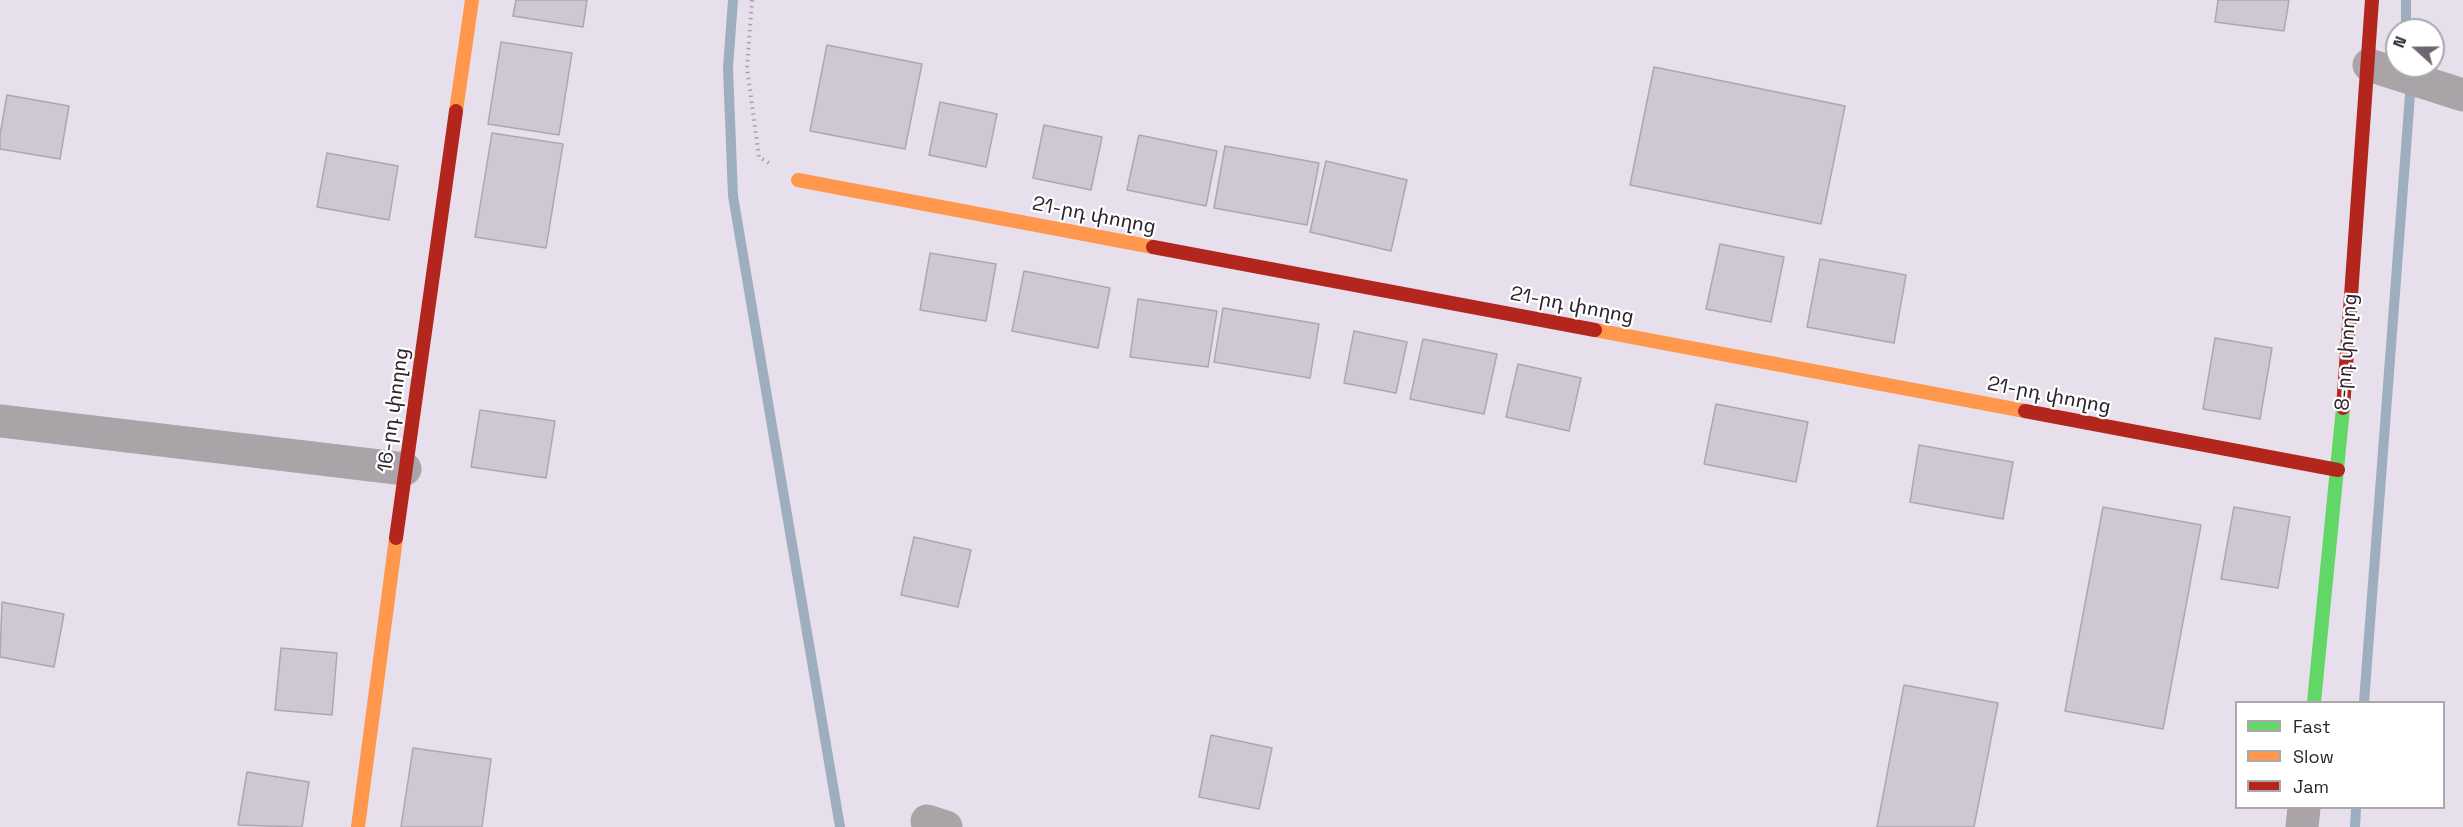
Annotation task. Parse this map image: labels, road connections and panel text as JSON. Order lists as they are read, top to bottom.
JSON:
{
  "streets": {
    "street": ["21-րդ փողոց", "8-րդ փողոց", "16-րդ փողոց"]
  },
  "crossings": [
    ["21-րդ փողոց", "8-րդ փողոց"]
  ],
  "legend": ["Fast", "Slow", "Jam"],
  "north": "left"
}
